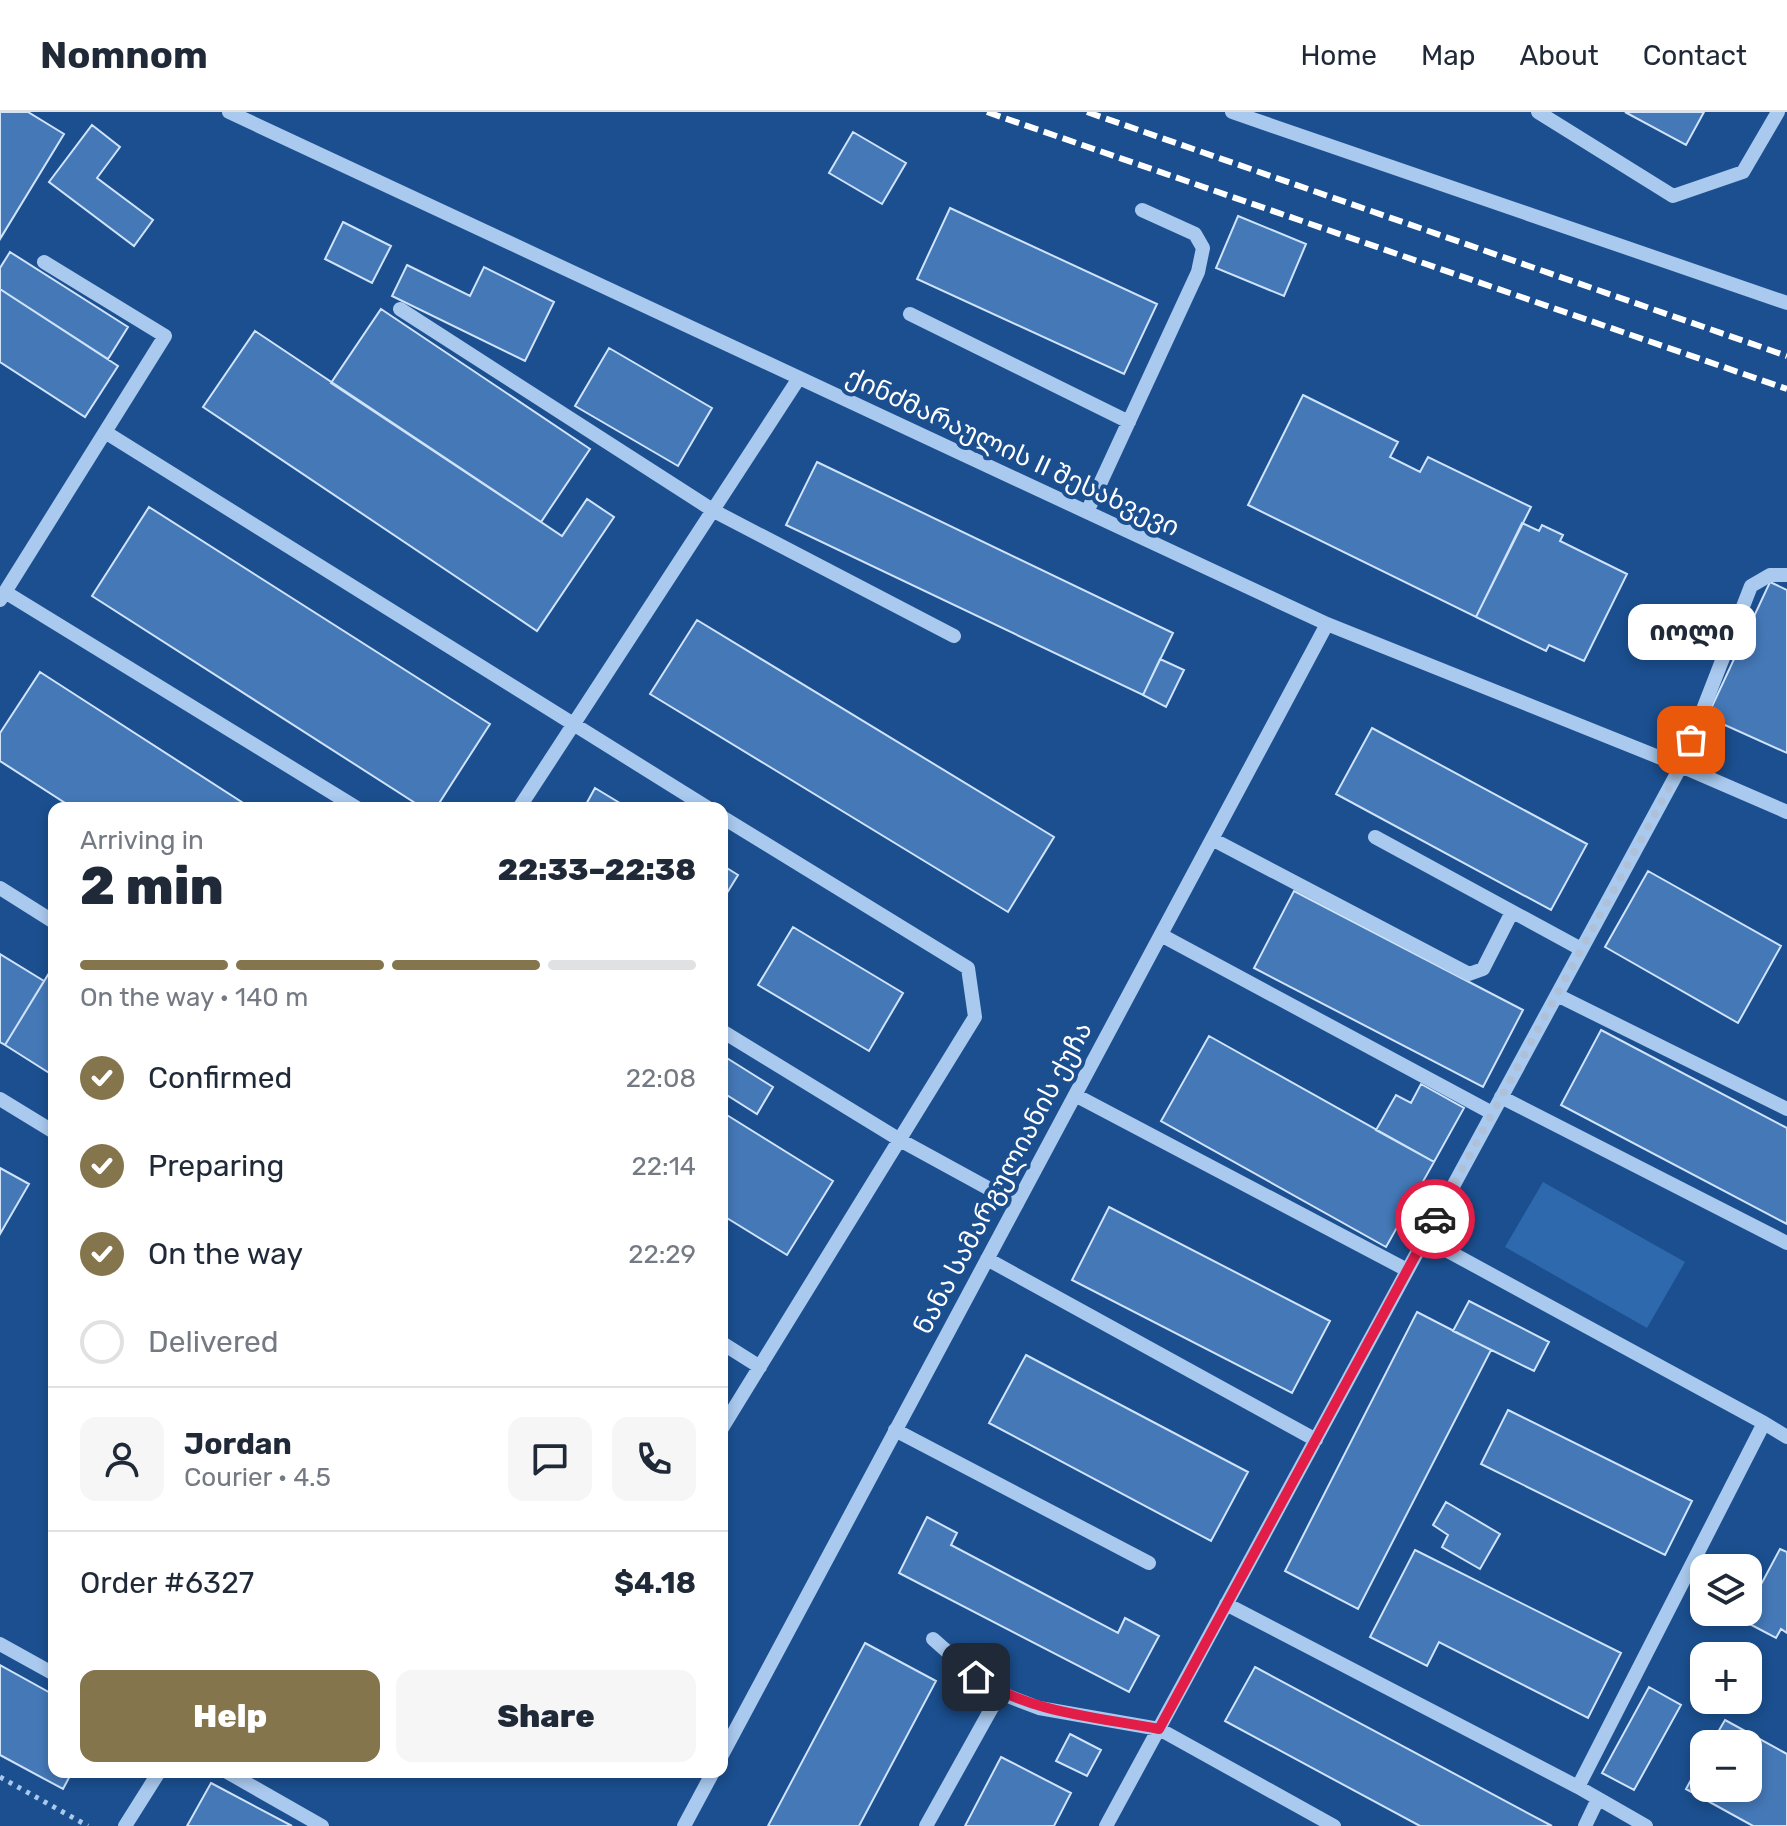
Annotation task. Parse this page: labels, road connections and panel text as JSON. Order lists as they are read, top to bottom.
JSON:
{
  "streets": {
    "street": ["ქინძმარაულის II შესახვევი", "ნანა სამარგულიანის ქუჩა"]
  },
  "crossings": [
    ["ქინძმარაულის II შესახვევი", "ნანა სამარგულიანის ქუჩა"]
  ],
  "places": ["იოლი"],
  "page": {
    "header": "Nomnom",
    "nav": [
      "Home",
      "Map",
      "About",
      "Contact"
    ],
    "bubble": "იოლი",
    "heading": ["2 min", "Arriving in", "22:33–22:38"],
    "panel": [
      "Jordan",
      "Courier · 4.5",
      "Order #6327",
      "$4.18"
    ],
    "bar": "On the way · 140 m",
    "list": [
      ["Confirmed", "22:08"],
      ["Preparing", "22:14"],
      ["On the way", "22:29"],
      "Delivered"
    ],
    "map_buttons": ["+", "−"],
    "buttons": ["Help", "Share"]
  }
}
